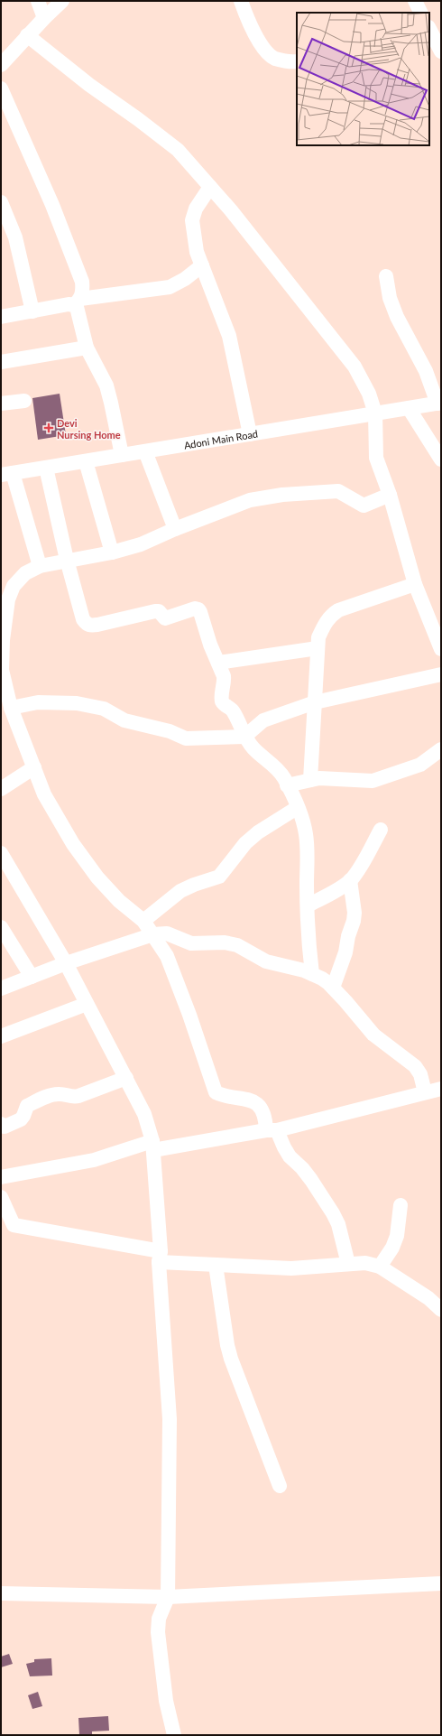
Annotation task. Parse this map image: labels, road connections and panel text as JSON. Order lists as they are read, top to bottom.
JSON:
{
  "streets": {
    "street": ["Adoni Main Road"]
  },
  "places": {
    "health": ["Devi Nursing Home"]
  }
}
